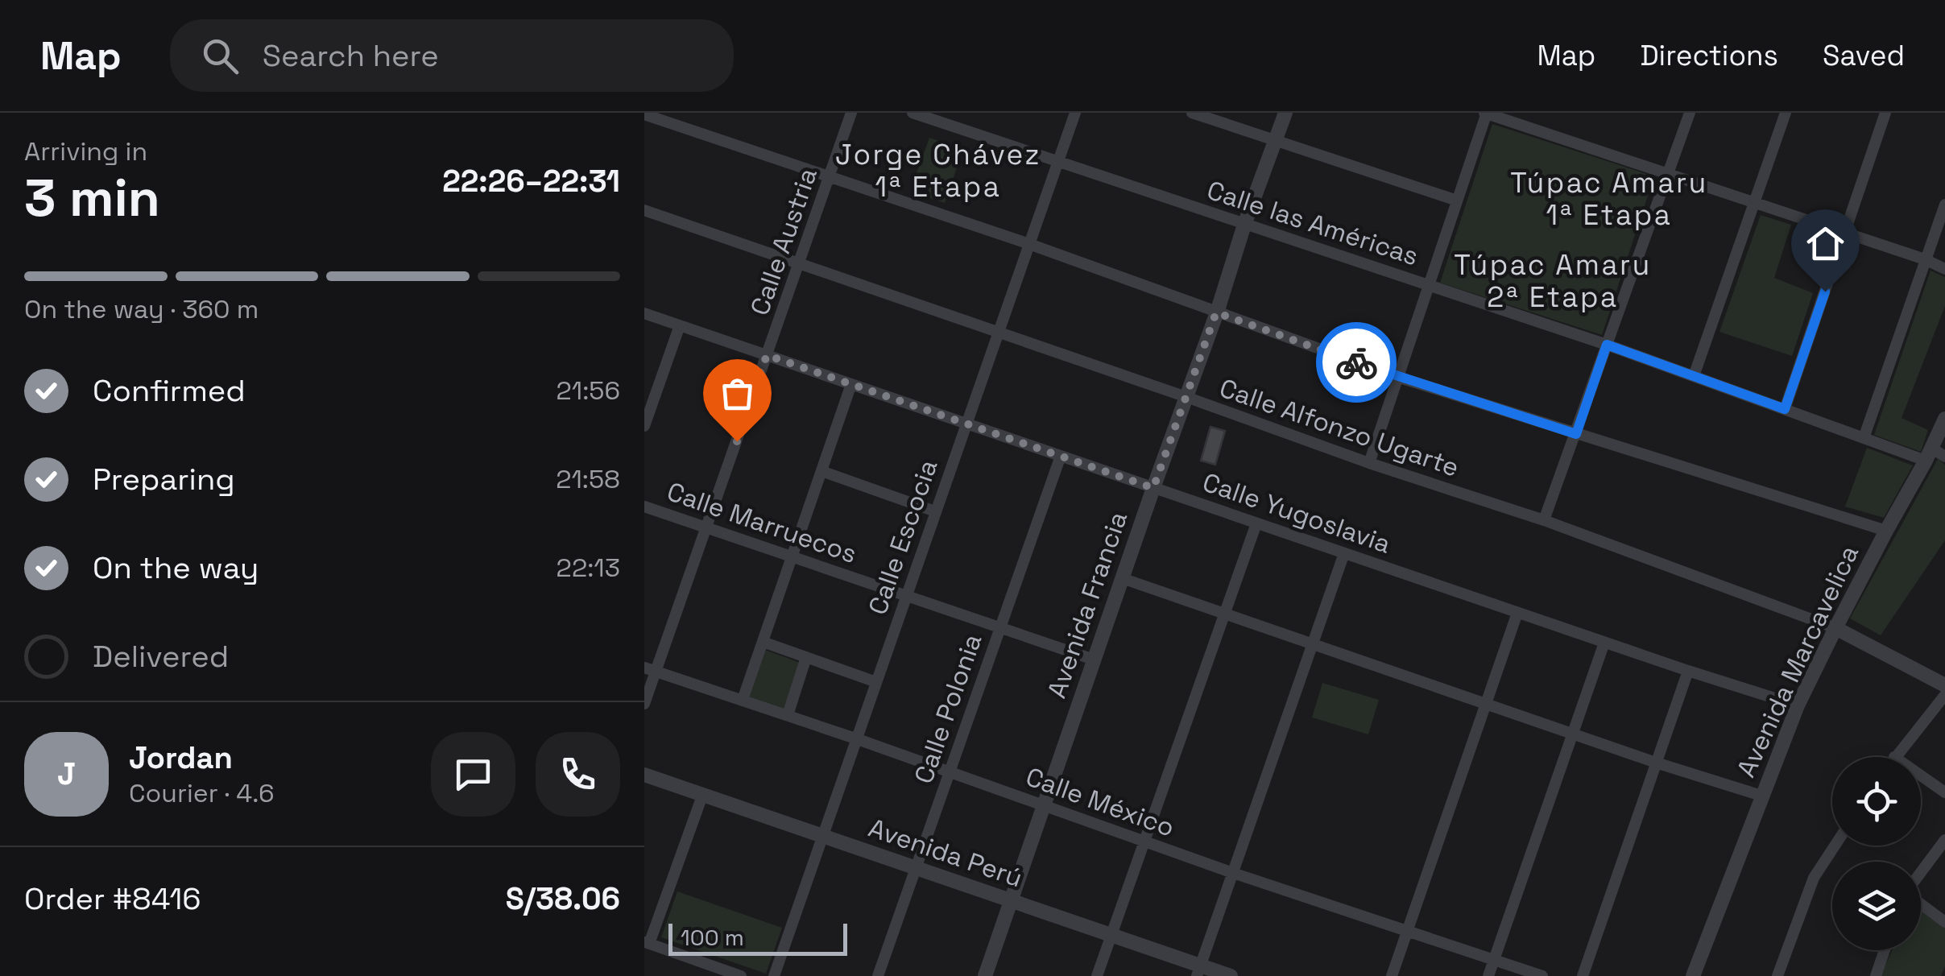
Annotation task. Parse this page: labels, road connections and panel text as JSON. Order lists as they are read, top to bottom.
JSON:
{
  "streets": {
    "street": [
      "Calle las Américas",
      "Calle Austria",
      "Calle Alfonzo Ugarte",
      "Calle Yugoslavia",
      "Calle Marruecos",
      "Calle Escocia",
      "Avenida Francia",
      "Avenida Marcavelica",
      "Calle Polonia",
      "Calle México",
      "Avenida Perú"
    ]
  },
  "crossings": [
    ["Calle las Américas", "Calle Escocia"],
    ["Calle las Américas", "Avenida Francia"],
    ["Calle las Américas", "Avenida Marcavelica"],
    ["Calle Austria", "Calle Alfonzo Ugarte"],
    ["Calle Austria", "Calle Yugoslavia"],
    ["Calle Austria", "Calle Marruecos"],
    ["Calle Austria", "Calle México"],
    ["Calle Alfonzo Ugarte", "Calle Escocia"],
    ["Calle Alfonzo Ugarte", "Avenida Francia"],
    ["Calle Alfonzo Ugarte", "Avenida Marcavelica"],
    ["Calle Yugoslavia", "Calle Escocia"],
    ["Calle Yugoslavia", "Avenida Francia"],
    ["Calle Yugoslavia", "Avenida Marcavelica"],
    ["Calle Yugoslavia", "Calle Polonia"],
    ["Calle Marruecos", "Calle Escocia"],
    ["Calle Marruecos", "Avenida Francia"],
    ["Calle Marruecos", "Calle Polonia"],
    ["Calle Escocia", "Calle México"],
    ["Calle Escocia", "Avenida Perú"],
    ["Avenida Francia", "Calle México"],
    ["Avenida Francia", "Avenida Perú"],
    ["Calle Polonia", "Calle México"],
    ["Calle Polonia", "Avenida Perú"]
  ],
  "districts": ["Jorge Chávez 1ª Etapa", "Túpac Amaru 1ª Etapa", "Túpac Amaru 2ª Etapa"],
  "scale_bar": "100 m",
  "page": {
    "header": "Map",
    "search": "Search here",
    "nav": ["Map", "Directions", "Saved"],
    "heading": ["3 min", "Arriving in", "22:26–22:31"],
    "panel": [
      "Jordan",
      "Courier · 4.6",
      "Order #8416",
      "S/38.06"
    ],
    "bar": "On the way · 360 m",
    "list": [
      ["Confirmed", "21:56"],
      ["Preparing", "21:58"],
      ["On the way", "22:13"],
      "Delivered"
    ],
    "round": "J",
    "scale": "100 m"
  }
}
